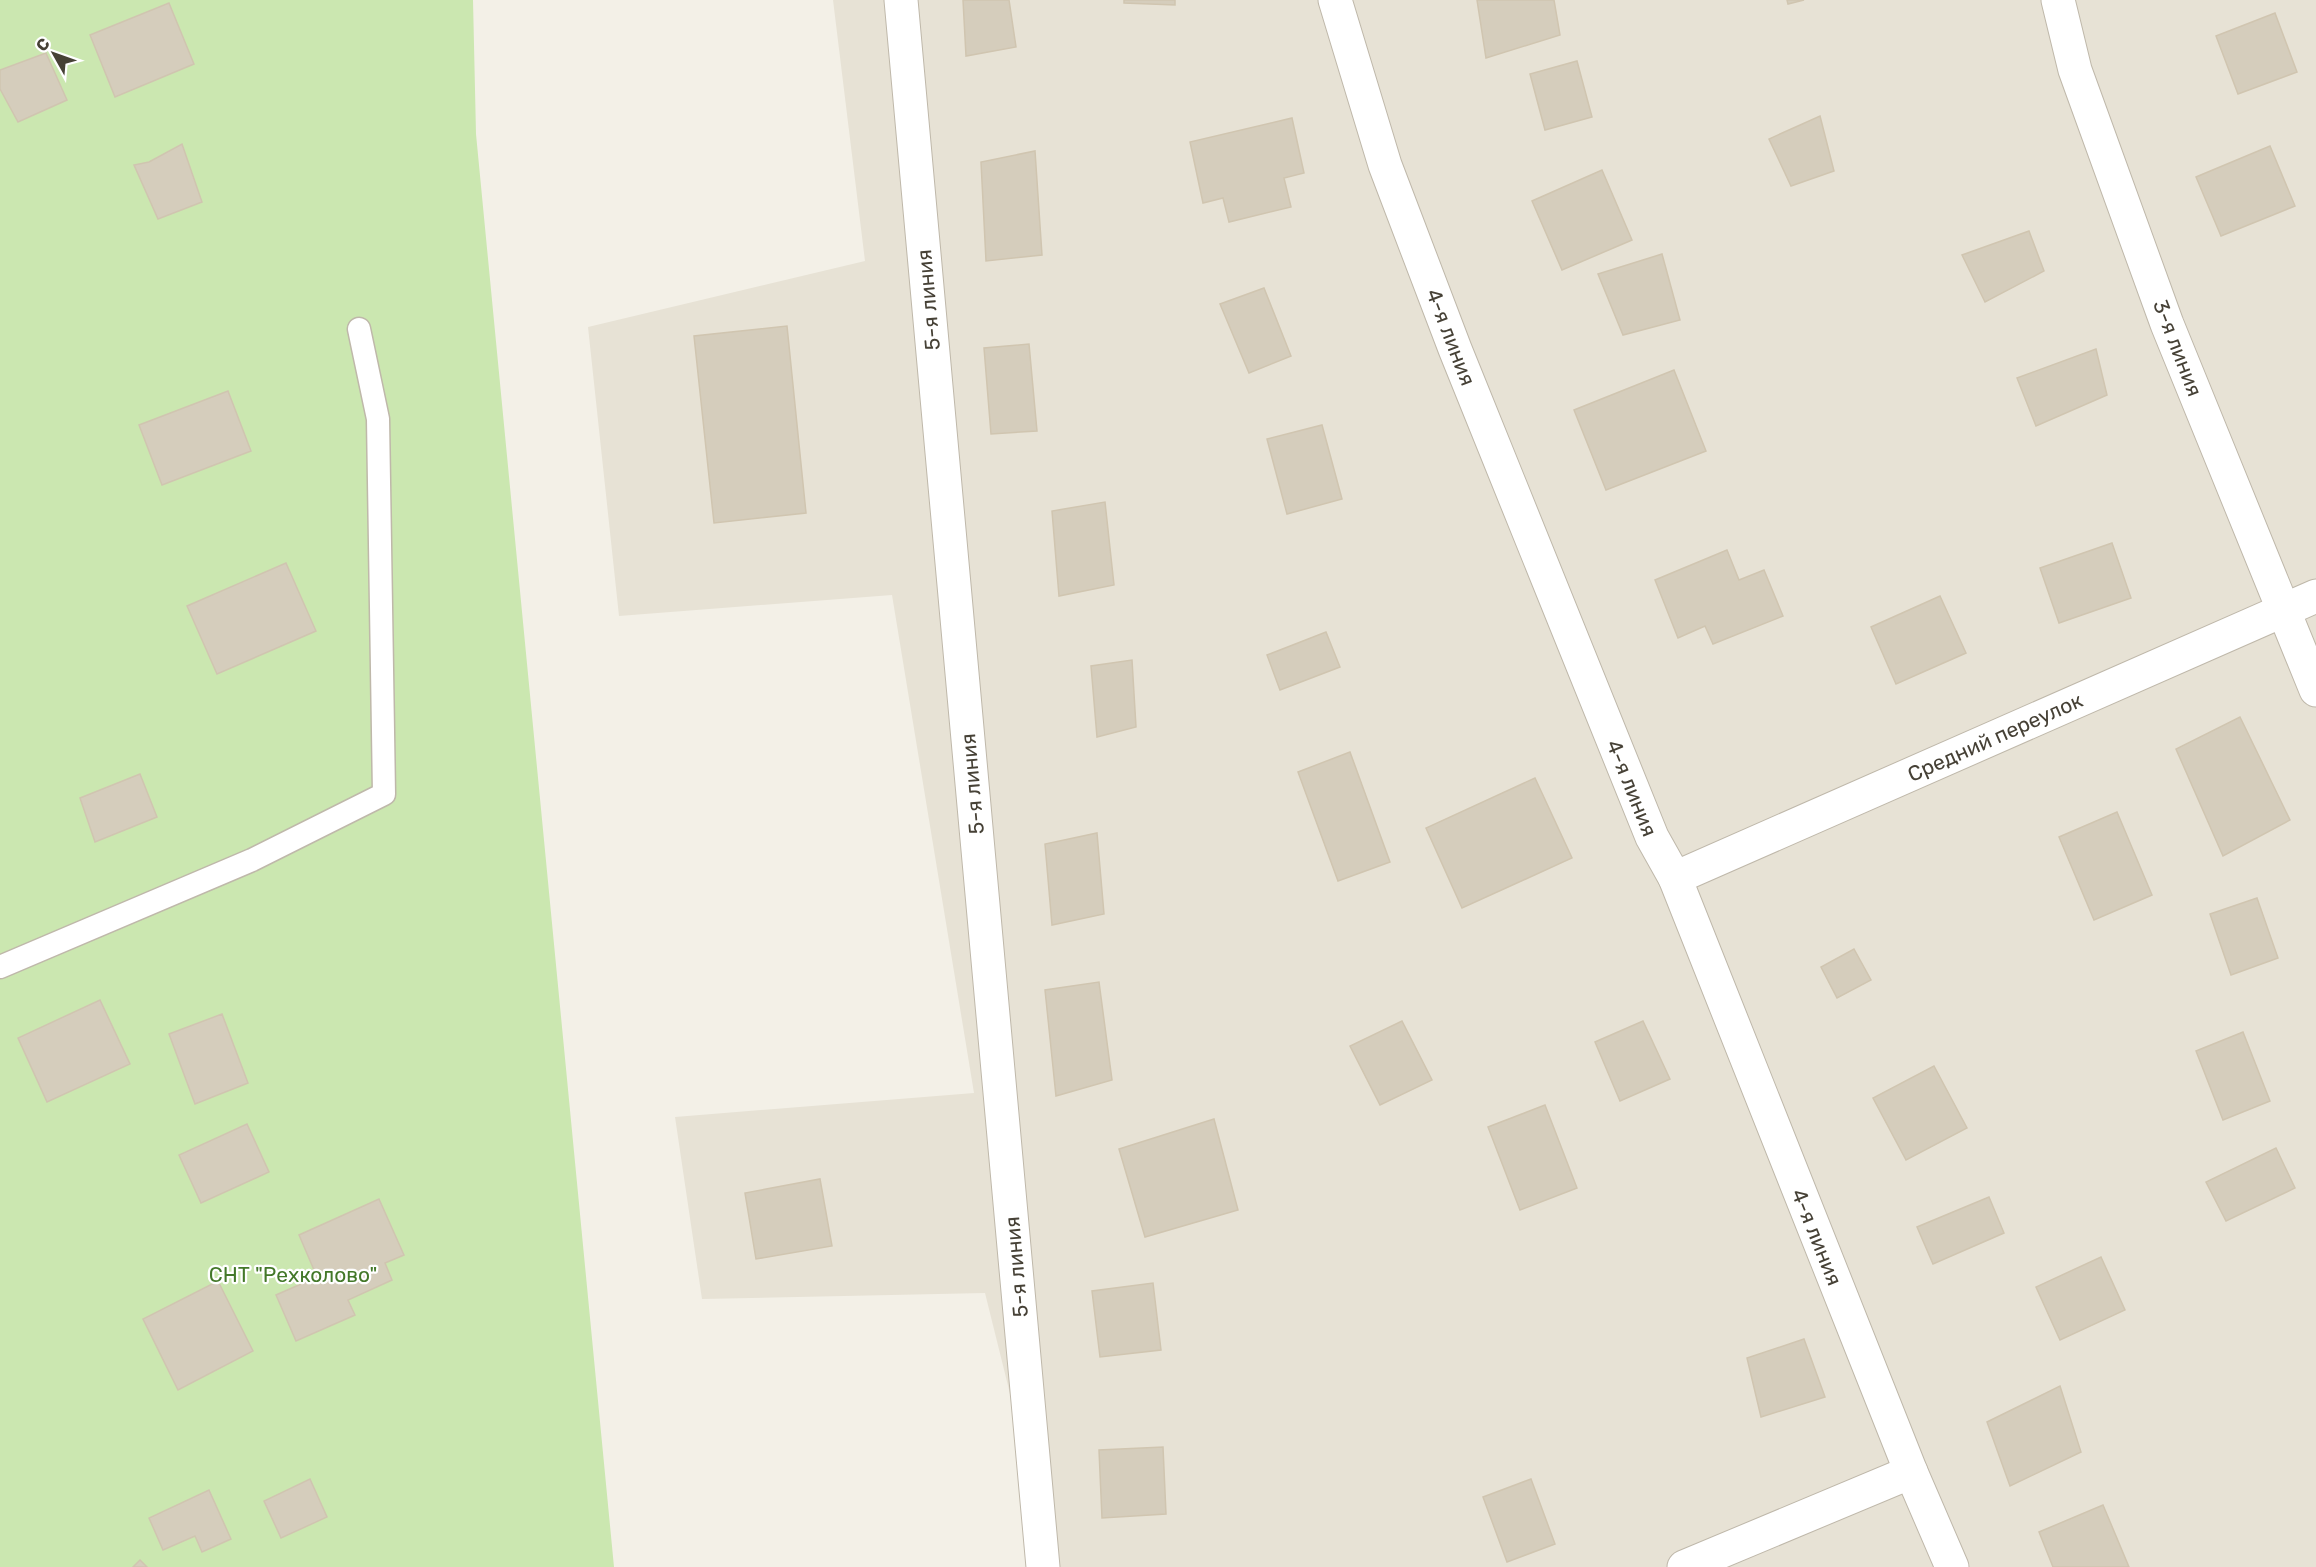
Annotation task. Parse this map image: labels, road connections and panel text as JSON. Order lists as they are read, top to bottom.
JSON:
{
  "streets": {
    "street": [
      "5-я линия",
      "4-я линия",
      "3-я линия",
      "Средний переулок"
    ]
  },
  "crossings": [
    ["4-я линия", "Средний переулок"],
    ["3-я линия", "Средний переулок"]
  ],
  "parks": ["СНТ \"Рехколово\""],
  "north": "top left"
}
